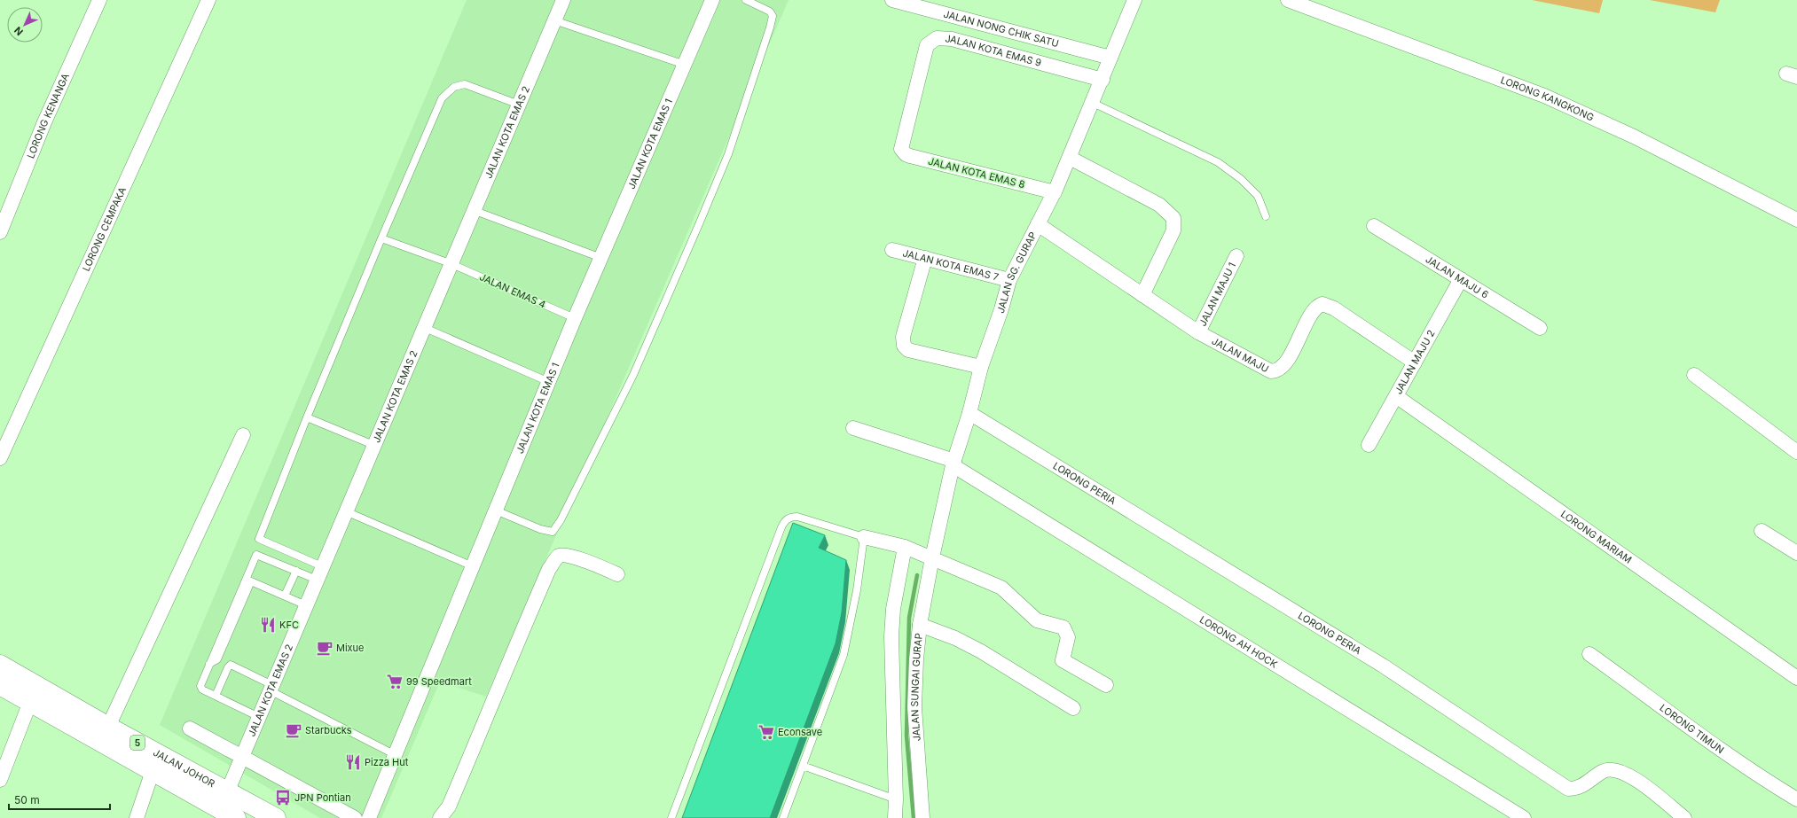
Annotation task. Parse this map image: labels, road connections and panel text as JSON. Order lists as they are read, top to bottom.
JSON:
{
  "streets": {
    "highway": ["5", "JALAN JOHOR"],
    "street": [
      "JALAN NONG CHIK SATU",
      "JALAN KOTA EMAS 9",
      "LORONG KANGKONG",
      "LORONG KENANGA",
      "JALAN KOTA EMAS 2",
      "JALAN KOTA EMAS 1",
      "JALAN KOTA EMAS 8",
      "LORONG CEMPAKA",
      "JALAN KOTA EMAS 7",
      "JALAN SG. GURAP",
      "JALAN MAJU 6",
      "JALAN MAJU 1",
      "JALAN MAJU",
      "JALAN MAJU 2",
      "LORONG PERIA",
      "LORONG MARIAM",
      "LORONG AH HOCK",
      "JALAN SUNGAI GURAP",
      "LORONG TIMUN"
    ],
    "lane": ["JALAN EMAS 4"]
  },
  "crossings": [
    ["JALAN NONG CHIK SATU", "JALAN SG. GURAP"],
    ["JALAN KOTA EMAS 9", "JALAN KOTA EMAS 8"],
    ["JALAN KOTA EMAS 9", "JALAN SG. GURAP"],
    ["JALAN KOTA EMAS 2", "JALAN EMAS 4"],
    ["JALAN KOTA EMAS 2", "JALAN JOHOR"],
    ["JALAN KOTA EMAS 1", "JALAN EMAS 4"],
    ["JALAN KOTA EMAS 8", "JALAN SG. GURAP"],
    ["JALAN KOTA EMAS 7", "JALAN SG. GURAP"],
    ["JALAN SG. GURAP", "JALAN MAJU"],
    ["JALAN SG. GURAP", "LORONG PERIA"],
    ["JALAN SG. GURAP", "LORONG AH HOCK"],
    ["JALAN SG. GURAP", "JALAN SUNGAI GURAP"],
    ["JALAN MAJU 6", "JALAN MAJU 2"],
    ["JALAN MAJU 1", "JALAN MAJU"],
    ["JALAN MAJU", "JALAN MAJU 2"],
    ["JALAN MAJU 2", "LORONG MARIAM"]
  ],
  "places": {
    "restaurant": ["KFC", "Pizza Hut"],
    "cafe": ["Mixue", "Starbucks"],
    "supermarket": ["99 Speedmart", "Econsave"],
    "bus stop": ["JPN Pontian"]
  },
  "scale_bar": "50 m",
  "north": "bottom left"
}
